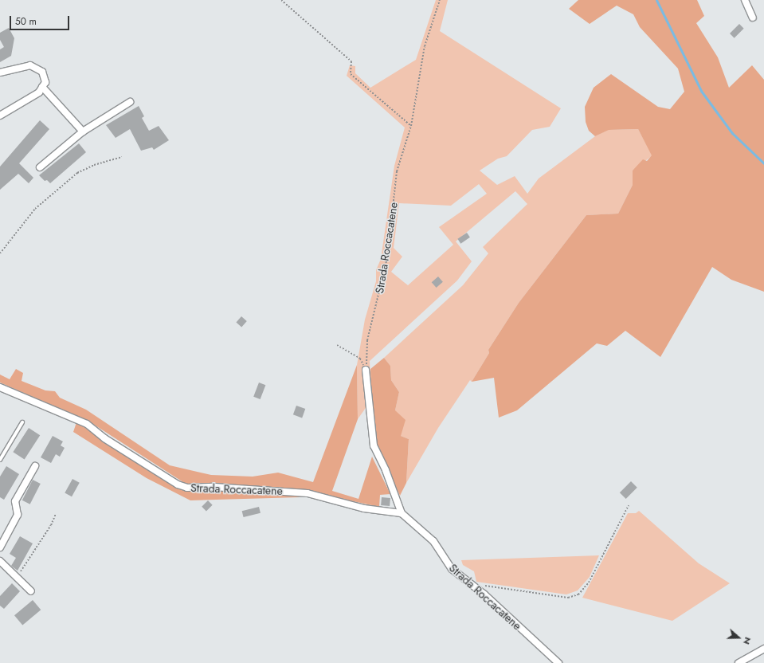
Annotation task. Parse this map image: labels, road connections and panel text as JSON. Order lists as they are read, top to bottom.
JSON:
{
  "streets": {
    "street": ["Strada Roccacatene"]
  },
  "scale_bar": "50 m",
  "north": "right"
}
